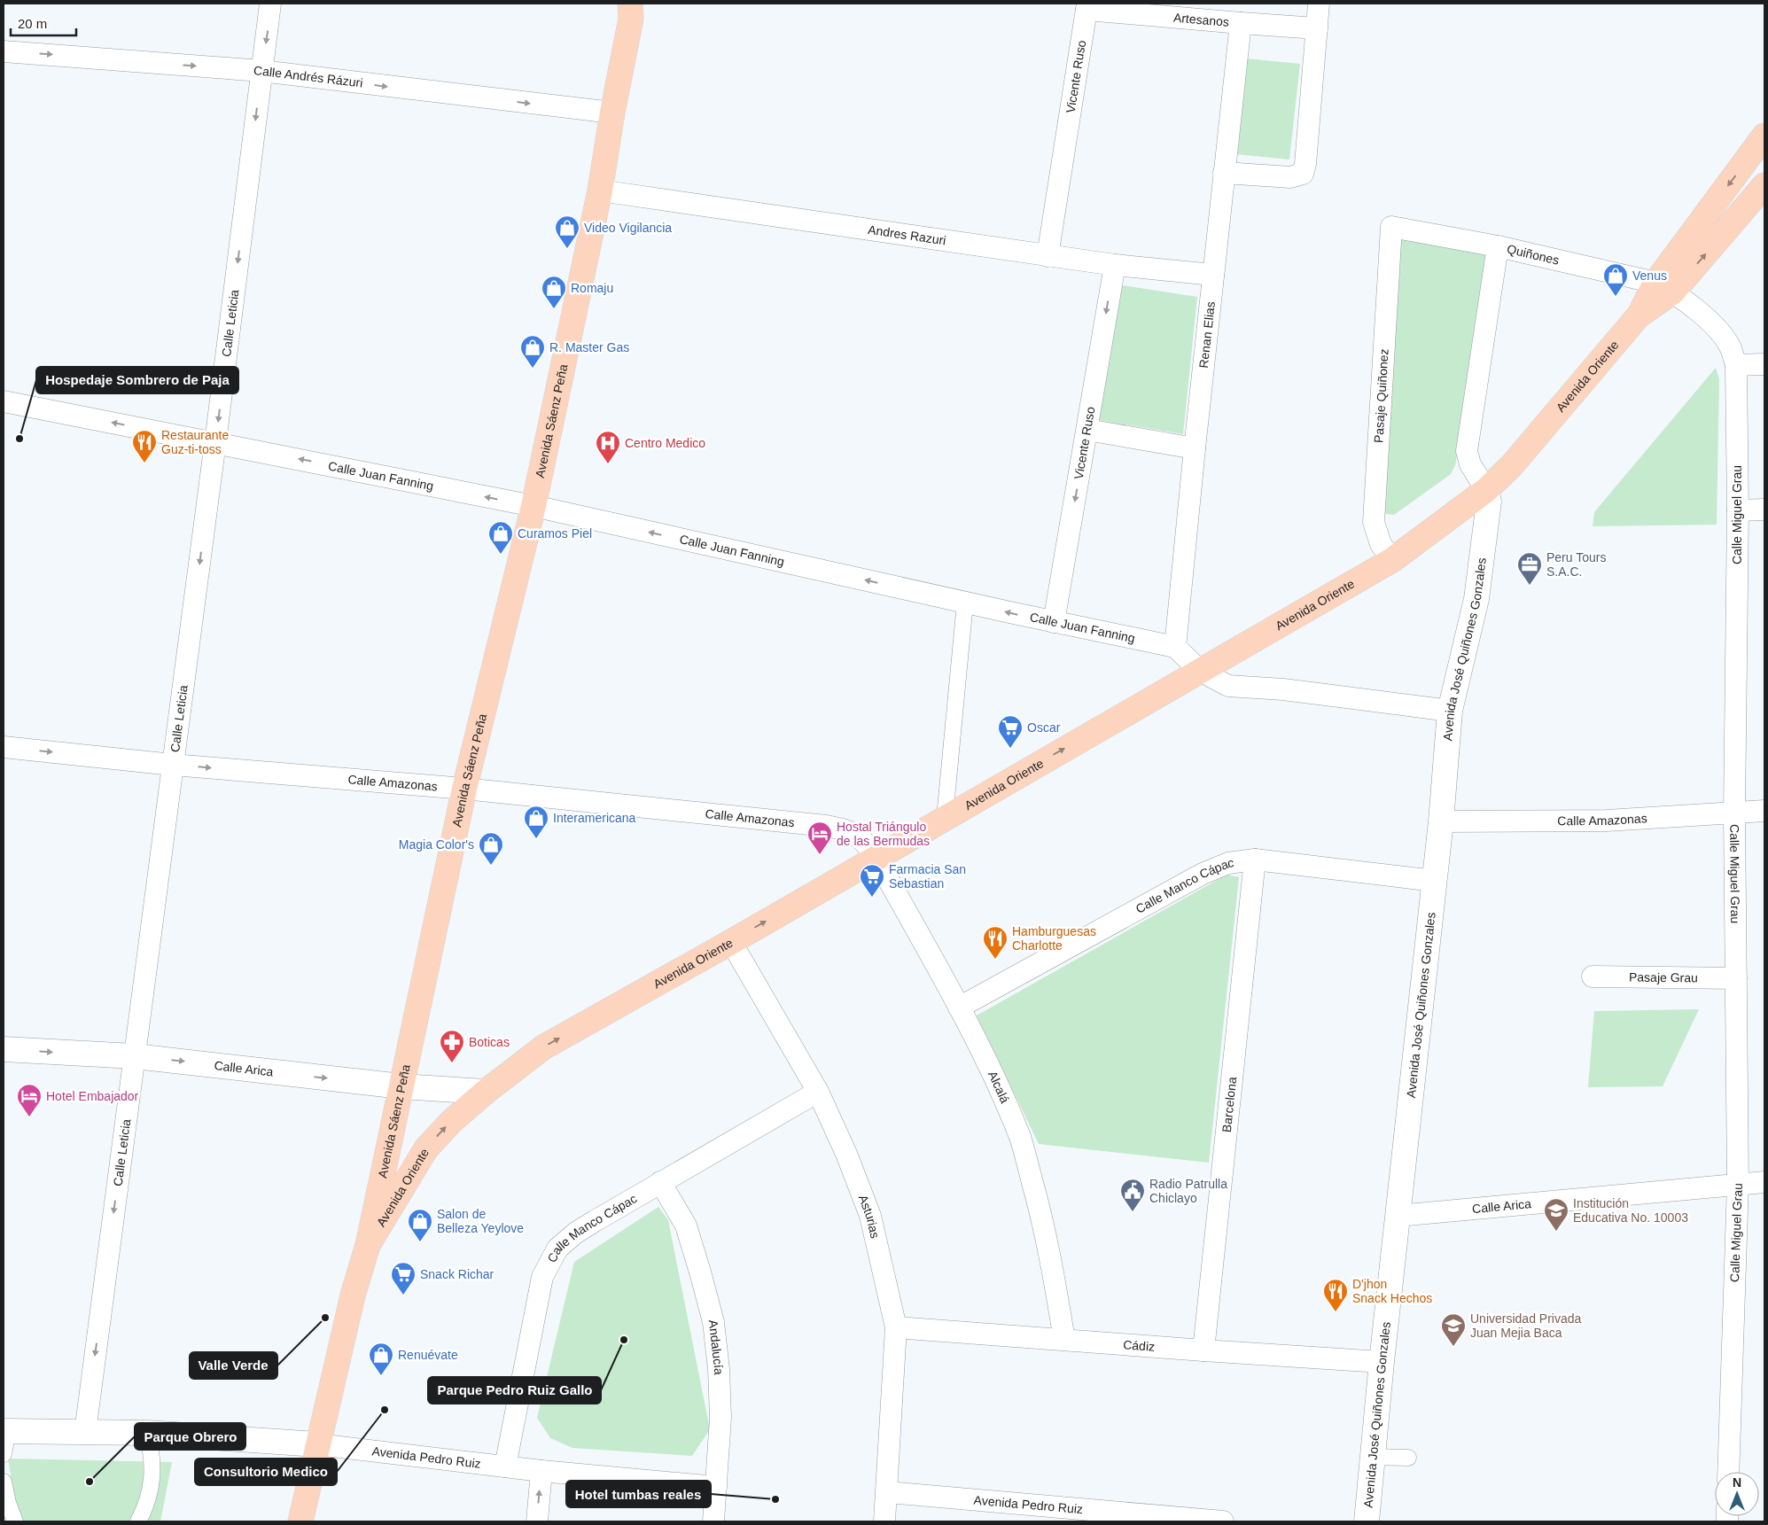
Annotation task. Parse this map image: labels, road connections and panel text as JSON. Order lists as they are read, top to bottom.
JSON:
{
  "streets": {
    "main road": ["Avenida Oriente", "Avenida Sáenz Peña"],
    "street": [
      "Artesanos",
      "Calle Andrés Rázuri",
      "Vicente Ruso",
      "Andres Razuri",
      "Quiñones",
      "Calle Leticia",
      "Renan Elias",
      "Pasaje Quiñonez",
      "Calle Juan Fanning",
      "Calle Miguel Grau",
      "Avenida José Quiñones Gonzales",
      "Calle Amazonas",
      "Calle Manco Cápac",
      "Pasaje Grau",
      "Calle Arica",
      "Alcalá",
      "Barcelona",
      "Asturias",
      "Cádiz",
      "Andalucía",
      "Avenida Pedro Ruiz"
    ]
  },
  "crossings": [
    ["Artesanos", "Vicente Ruso"],
    ["Artesanos", "Renan Elias"],
    ["Calle Andrés Rázuri", "Calle Leticia"],
    ["Calle Andrés Rázuri", "Avenida Sáenz Peña"],
    ["Vicente Ruso", "Andres Razuri"],
    ["Vicente Ruso", "Calle Juan Fanning"],
    ["Andres Razuri", "Renan Elias"],
    ["Andres Razuri", "Avenida Sáenz Peña"],
    ["Quiñones", "Avenida Oriente"],
    ["Quiñones", "Pasaje Quiñonez"],
    ["Quiñones", "Calle Miguel Grau"],
    ["Calle Leticia", "Calle Juan Fanning"],
    ["Calle Leticia", "Calle Amazonas"],
    ["Calle Leticia", "Calle Arica"],
    ["Calle Leticia", "Avenida Pedro Ruiz"],
    ["Renan Elias", "Calle Juan Fanning"],
    ["Avenida Oriente", "Pasaje Quiñonez"],
    ["Avenida Oriente", "Avenida Sáenz Peña"],
    ["Avenida Oriente", "Calle Miguel Grau"],
    ["Avenida Oriente", "Avenida José Quiñones Gonzales"],
    ["Avenida Oriente", "Calle Amazonas"],
    ["Avenida Oriente", "Calle Arica"],
    ["Avenida Oriente", "Alcalá"],
    ["Avenida Oriente", "Asturias"],
    ["Avenida Sáenz Peña", "Calle Juan Fanning"],
    ["Avenida Sáenz Peña", "Calle Amazonas"],
    ["Avenida Sáenz Peña", "Calle Arica"],
    ["Avenida Sáenz Peña", "Avenida Pedro Ruiz"],
    ["Calle Miguel Grau", "Calle Amazonas"],
    ["Calle Miguel Grau", "Pasaje Grau"],
    ["Calle Miguel Grau", "Calle Arica"],
    ["Avenida José Quiñones Gonzales", "Calle Amazonas"],
    ["Avenida José Quiñones Gonzales", "Calle Manco Cápac"],
    ["Avenida José Quiñones Gonzales", "Calle Arica"],
    ["Avenida José Quiñones Gonzales", "Cádiz"],
    ["Calle Amazonas", "Alcalá"],
    ["Calle Manco Cápac", "Alcalá"],
    ["Calle Manco Cápac", "Barcelona"],
    ["Calle Manco Cápac", "Asturias"],
    ["Calle Manco Cápac", "Andalucía"],
    ["Calle Manco Cápac", "Avenida Pedro Ruiz"],
    ["Alcalá", "Cádiz"],
    ["Barcelona", "Cádiz"],
    ["Asturias", "Cádiz"],
    ["Asturias", "Avenida Pedro Ruiz"],
    ["Andalucía", "Avenida Pedro Ruiz"]
  ],
  "one_way": [
    "Calle Andrés Rázuri",
    "Vicente Ruso",
    "Calle Leticia",
    "Calle Juan Fanning",
    "Calle Amazonas",
    "Calle Arica"
  ],
  "places": {
    "shop": [
      "Video Vigilancia",
      "Venus",
      "Romaju",
      "R. Master Gas",
      "Curamos Piel",
      "Interamericana",
      "Magia Color's",
      "Salon de Belleza Yeylove",
      "Renuévate"
    ],
    "other": [
      "Hospedaje Sombrero de Paja",
      "Valle Verde",
      "Parque Pedro Ruiz Gallo",
      "Consultorio Medico",
      "Parque Obrero",
      "Hotel tumbas reales"
    ],
    "restaurant": ["Restaurante Guz-ti-toss", "Hamburguesas Charlotte", "D'jhon Snack Hechos"],
    "hospital": ["Centro Medico"],
    "office": ["Peru Tours S.A.C."],
    "supermarket": ["Oscar", "Farmacia San Sebastian", "Snack Richar"],
    "hotel": ["Hostal Triángulo de las Bermudas", "Hotel Embajador"],
    "pharmacy": ["Boticas"],
    "public building": ["Radio Patrulla Chiclayo"],
    "school or university": ["Institución Educativa No. 10003", "Universidad Privada Juan Mejia Baca"]
  },
  "scale_bar": "20 m",
  "north": "top"
}
